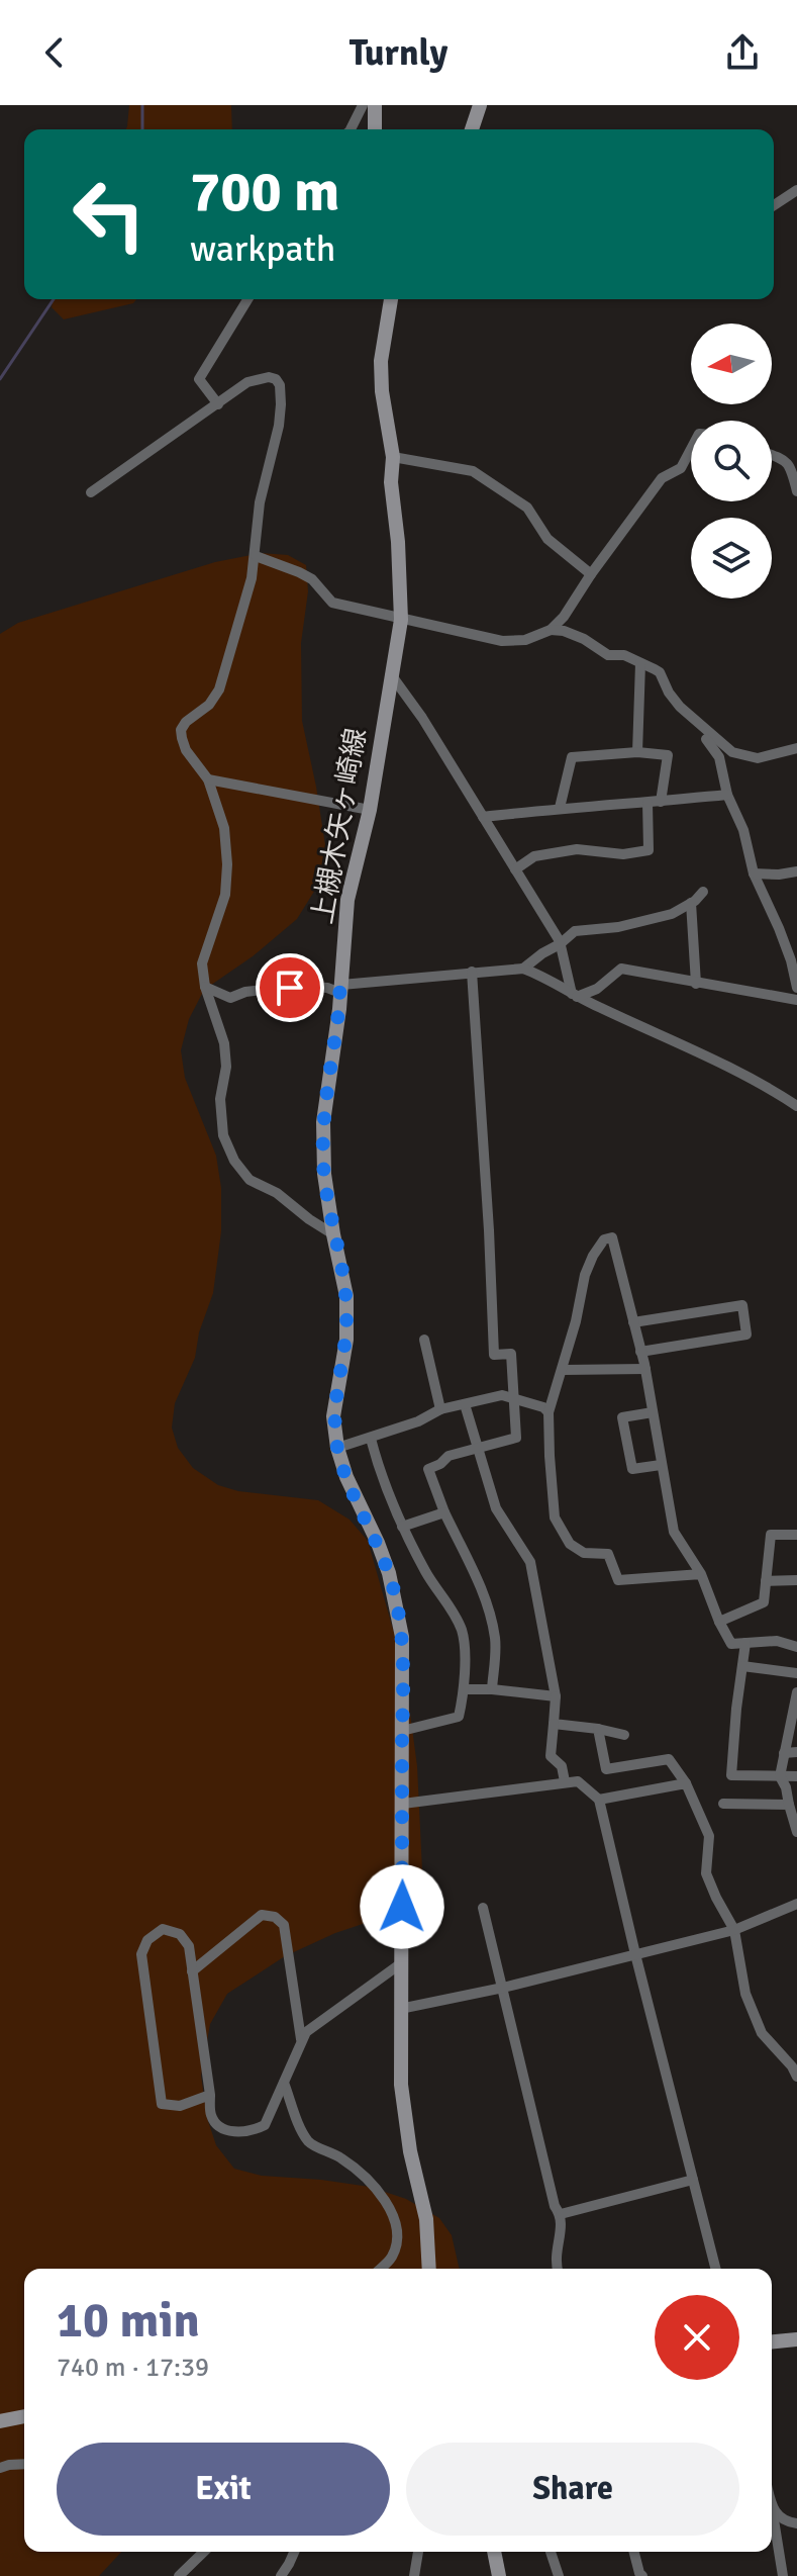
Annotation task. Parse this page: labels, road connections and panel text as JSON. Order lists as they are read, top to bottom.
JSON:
{
  "streets": {
    "main road": ["上槻木矢ヶ崎線"]
  },
  "north": "left",
  "page": {
    "header": "Turnly",
    "turn": ["700 m", "warkpath"],
    "heading": ["10 min", "740 m · 17:39"],
    "buttons": ["Exit", "Share"]
  }
}
